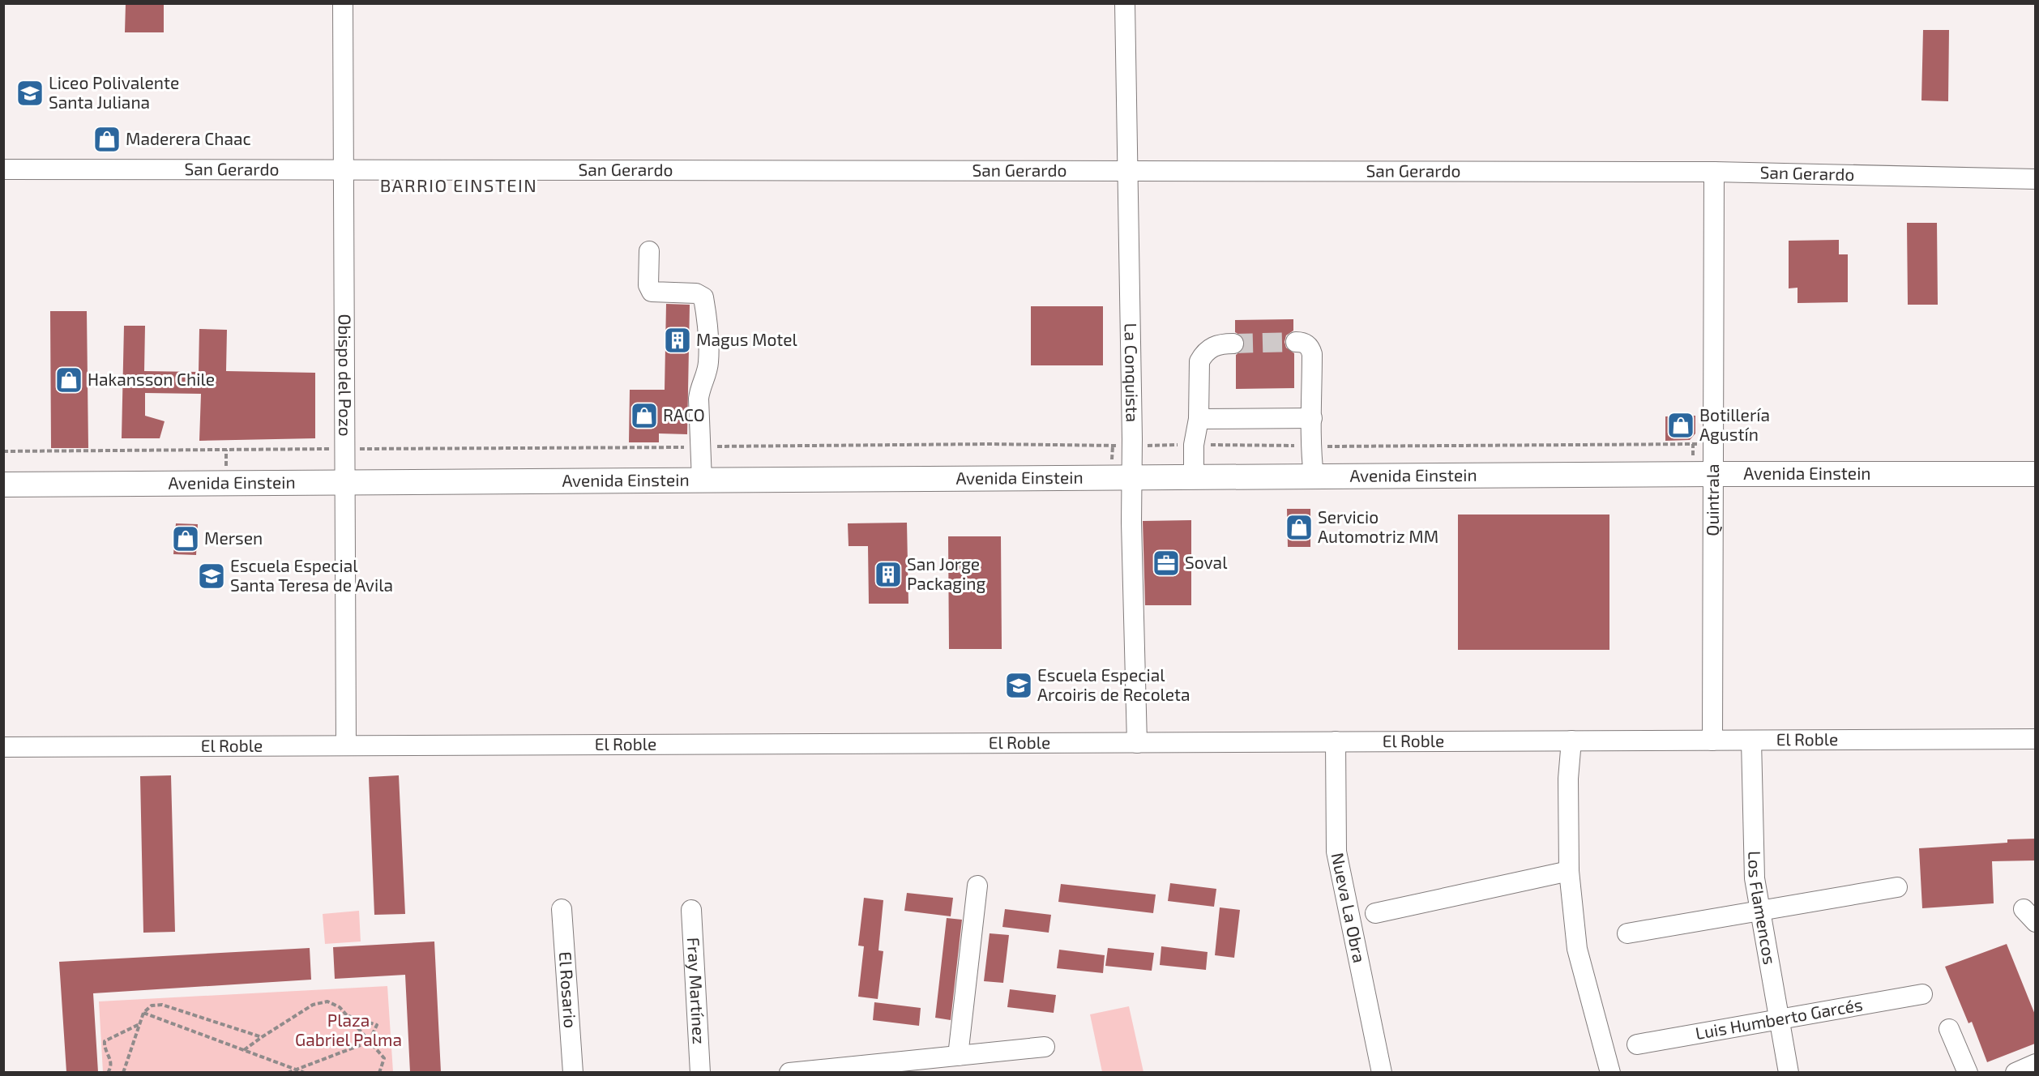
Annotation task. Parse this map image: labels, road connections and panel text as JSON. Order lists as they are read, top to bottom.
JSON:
{
  "streets": {
    "main road": ["Avenida Einstein"],
    "street": [
      "San Gerardo",
      "La Conquista",
      "Obispo del Pozo",
      "Quintrala",
      "El Roble",
      "Los Flamencos",
      "Nueva La Obra",
      "El Rosario",
      "Fray Martínez",
      "Luis Humberto Garcés"
    ]
  },
  "crossings": [
    ["San Gerardo", "La Conquista"],
    ["San Gerardo", "Obispo del Pozo"],
    ["San Gerardo", "Quintrala"],
    ["La Conquista", "Avenida Einstein"],
    ["La Conquista", "El Roble"],
    ["Obispo del Pozo", "Avenida Einstein"],
    ["Obispo del Pozo", "El Roble"],
    ["Avenida Einstein", "Quintrala"],
    ["Quintrala", "El Roble"],
    ["El Roble", "Los Flamencos"],
    ["El Roble", "Nueva La Obra"],
    ["Los Flamencos", "Luis Humberto Garcés"]
  ],
  "districts": ["BARRIO EINSTEIN"],
  "parks": ["Plaza Gabriel Palma"],
  "places": {
    "school or university": ["Liceo Polivalente Santa Juliana", "Escuela Especial Santa Teresa de Avila", "Escuela Especial Arcoiris de Recoleta"],
    "shop": [
      "Maderera Chaac",
      "Hakansson Chile",
      "RACO",
      "Botillería Agustín",
      "Servicio Automotriz MM",
      "Mersen"
    ],
    "building": ["Magus Motel", "San Jorge Packaging"],
    "office": ["Soval"]
  }
}
